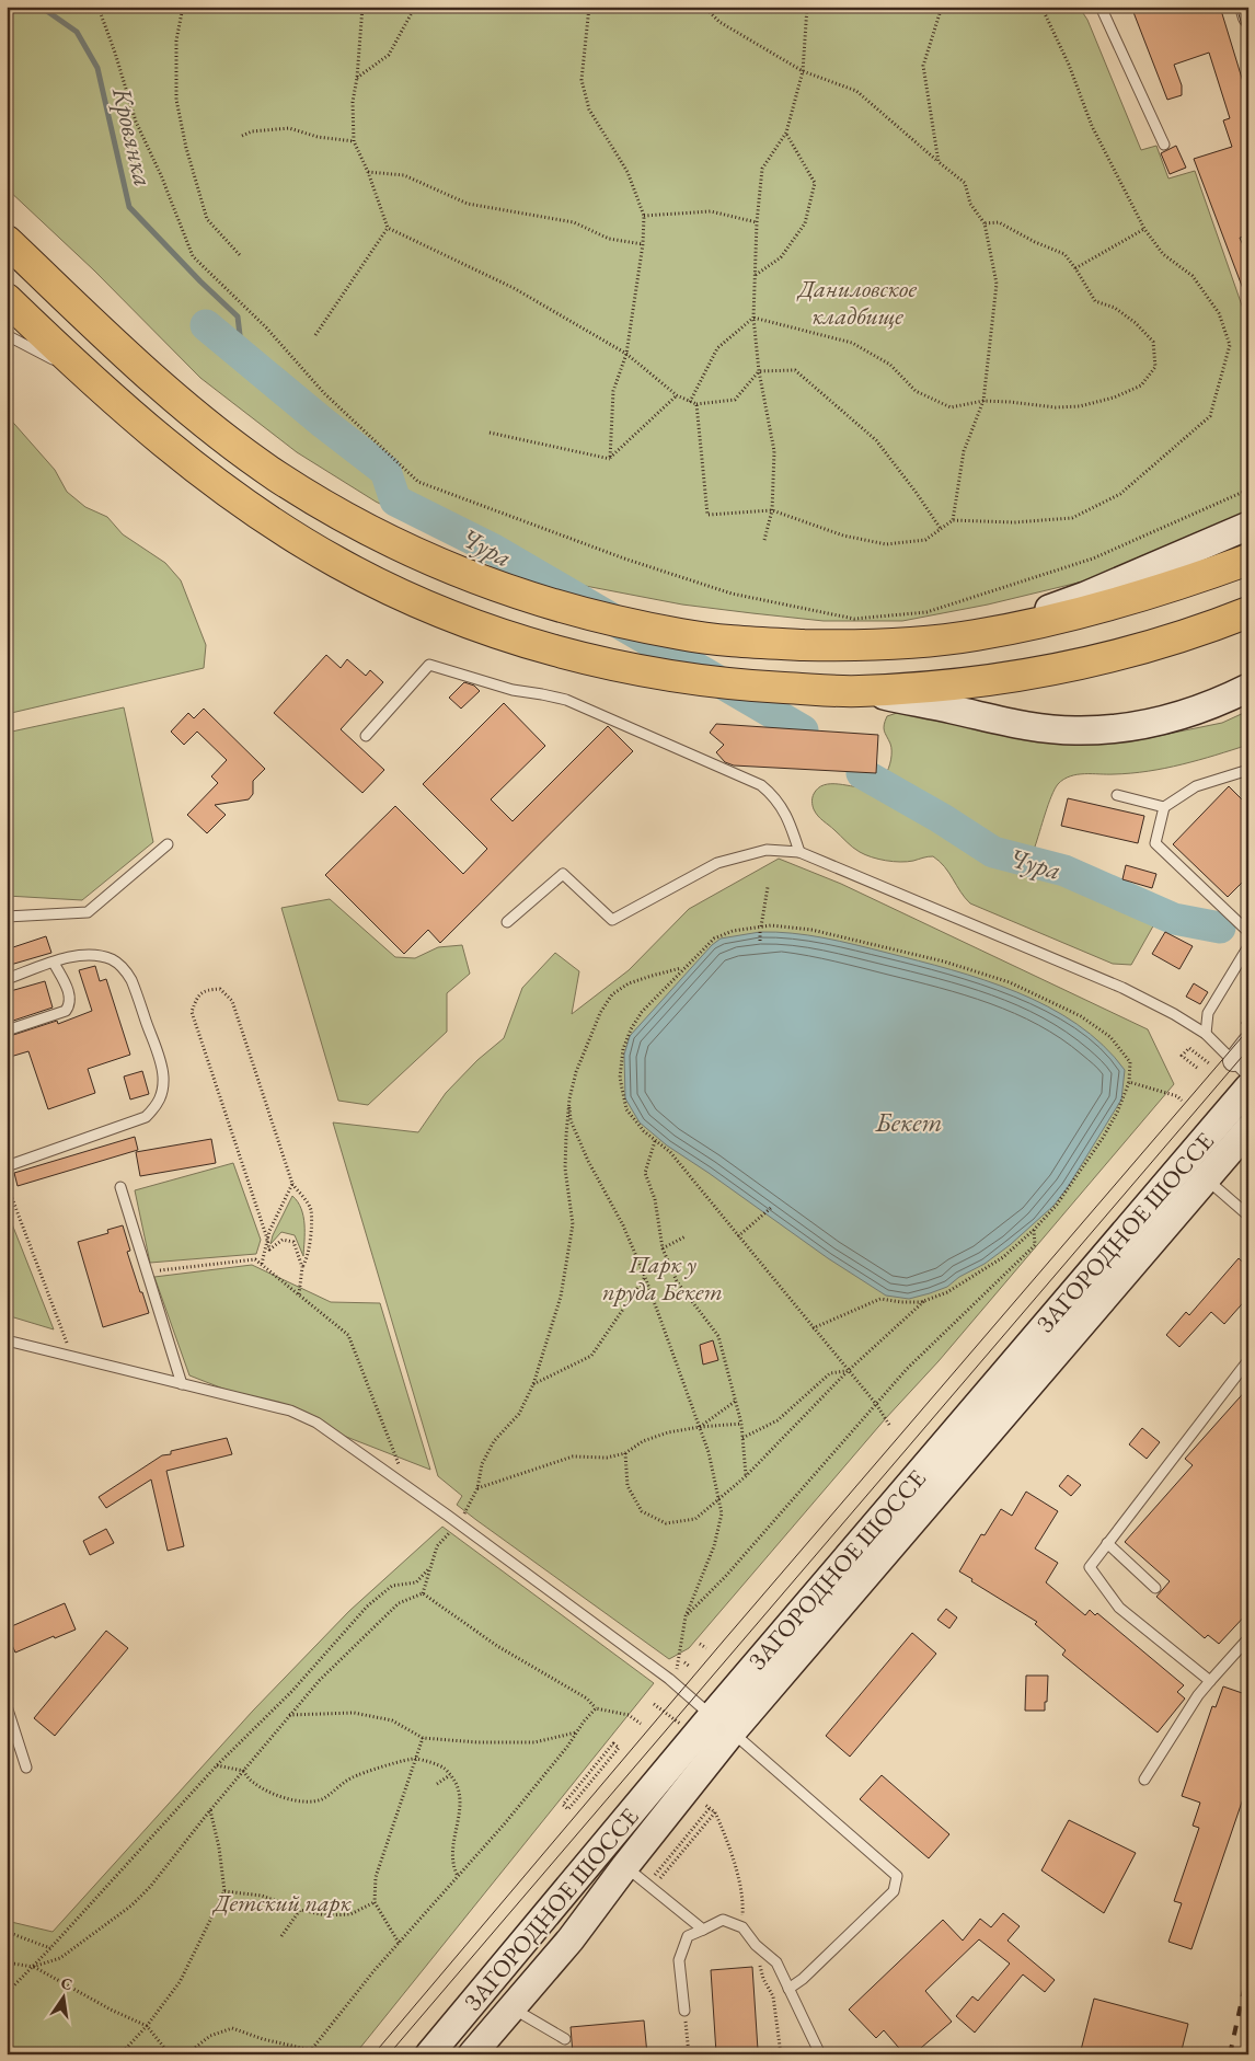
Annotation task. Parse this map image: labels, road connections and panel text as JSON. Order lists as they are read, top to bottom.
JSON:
{
  "streets": {
    "main road": ["ЗАГОРОДНОЕ ШОССЕ"]
  },
  "water": ["Кровянка", "Чура", "Бекет"],
  "parks": ["Даниловское кладбище", "Парк у пруда Бекет", "Детский парк"],
  "north": "top"
}
